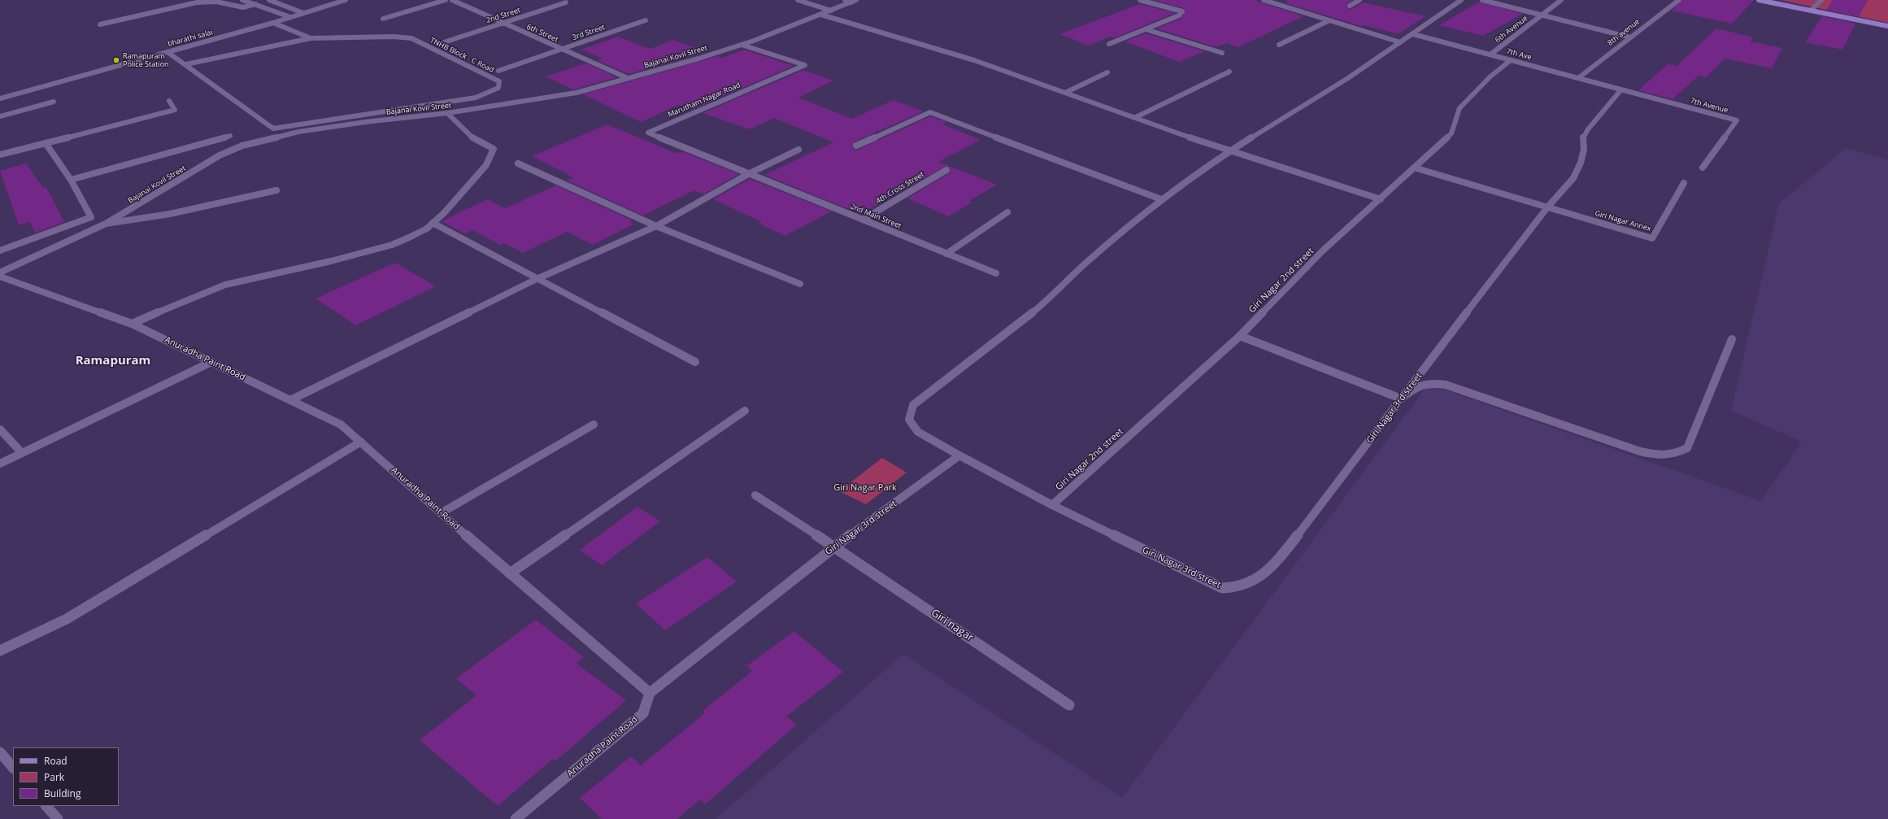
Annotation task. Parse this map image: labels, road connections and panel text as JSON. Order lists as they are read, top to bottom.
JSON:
{
  "streets": {
    "street": [
      "2nd Street",
      "6th Avenue",
      "3rd Street",
      "8th avenue",
      "6th Street",
      "bharathi salai",
      "7th Ave",
      "TNHB Block - C Road",
      "Bajanai Kovil Street",
      "Marutham Nagar Road",
      "7th Avenue",
      "4th Cross Street",
      "2nd Main Street",
      "Giri Nagar Annex",
      "Giri Nagar 2nd street",
      "Anuradha Paint Road",
      "Giri Nagar 3rd street",
      "Giri nagar"
    ]
  },
  "crossings": [
    ["2nd Street", "6th Street"],
    ["6th Avenue", "7th Ave"],
    ["3rd Street", "6th Street"],
    ["8th avenue", "7th Ave"],
    ["6th Street", "Bajanai Kovil Street"],
    ["7th Ave", "7th Avenue"],
    ["7th Ave", "Giri Nagar 2nd street"],
    ["7th Ave", "Giri Nagar 3rd street"],
    ["Bajanai Kovil Street", "Marutham Nagar Road"],
    ["Marutham Nagar Road", "2nd Main Street"],
    ["7th Avenue", "Giri Nagar 3rd street"],
    ["4th Cross Street", "2nd Main Street"],
    ["Giri Nagar Annex", "Giri Nagar 3rd street"],
    ["Giri Nagar 2nd street", "Giri Nagar 3rd street"],
    ["Anuradha Paint Road", "Giri Nagar 3rd street"],
    ["Giri Nagar 3rd street", "Giri nagar"]
  ],
  "districts": ["Ramapuram"],
  "parks": ["Giri Nagar Park"],
  "places": ["Ramapuram Police Station"],
  "legend": ["Road", "Park", "Building"]
}
